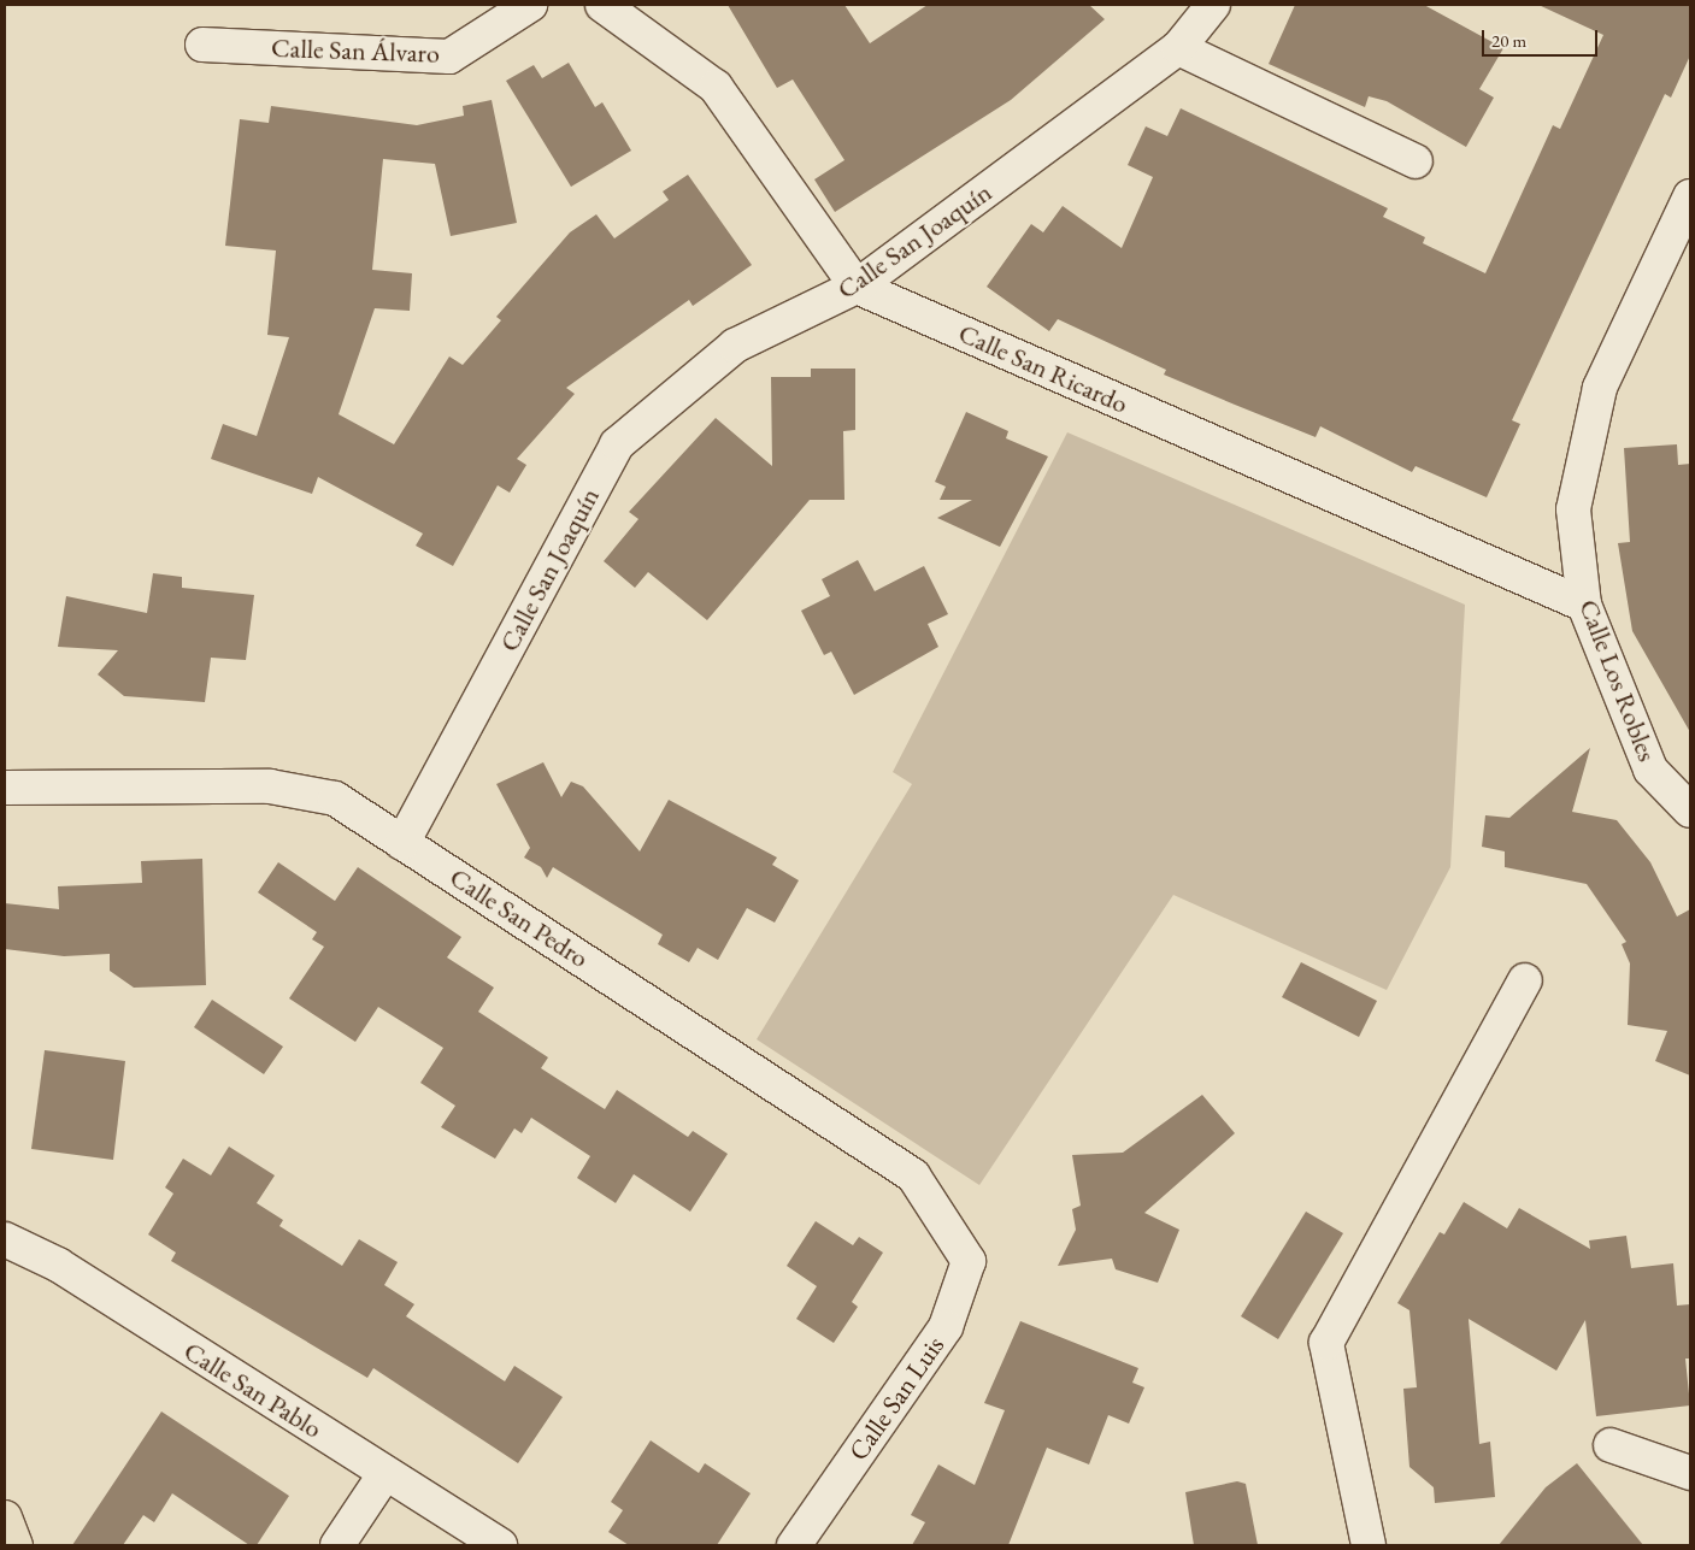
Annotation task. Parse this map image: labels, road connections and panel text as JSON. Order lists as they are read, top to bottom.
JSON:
{
  "streets": {
    "street": [
      "Calle San Álvaro",
      "Calle San Joaquín",
      "Calle San Ricardo",
      "Calle Los Robles",
      "Calle San Pedro",
      "Calle San Pablo",
      "Calle San Luis"
    ]
  },
  "crossings": [
    ["Calle San Joaquín", "Calle San Ricardo"],
    ["Calle San Joaquín", "Calle San Pedro"],
    ["Calle San Ricardo", "Calle Los Robles"],
    ["Calle San Pedro", "Calle San Luis"]
  ],
  "scale_bar": "20 m"
}
